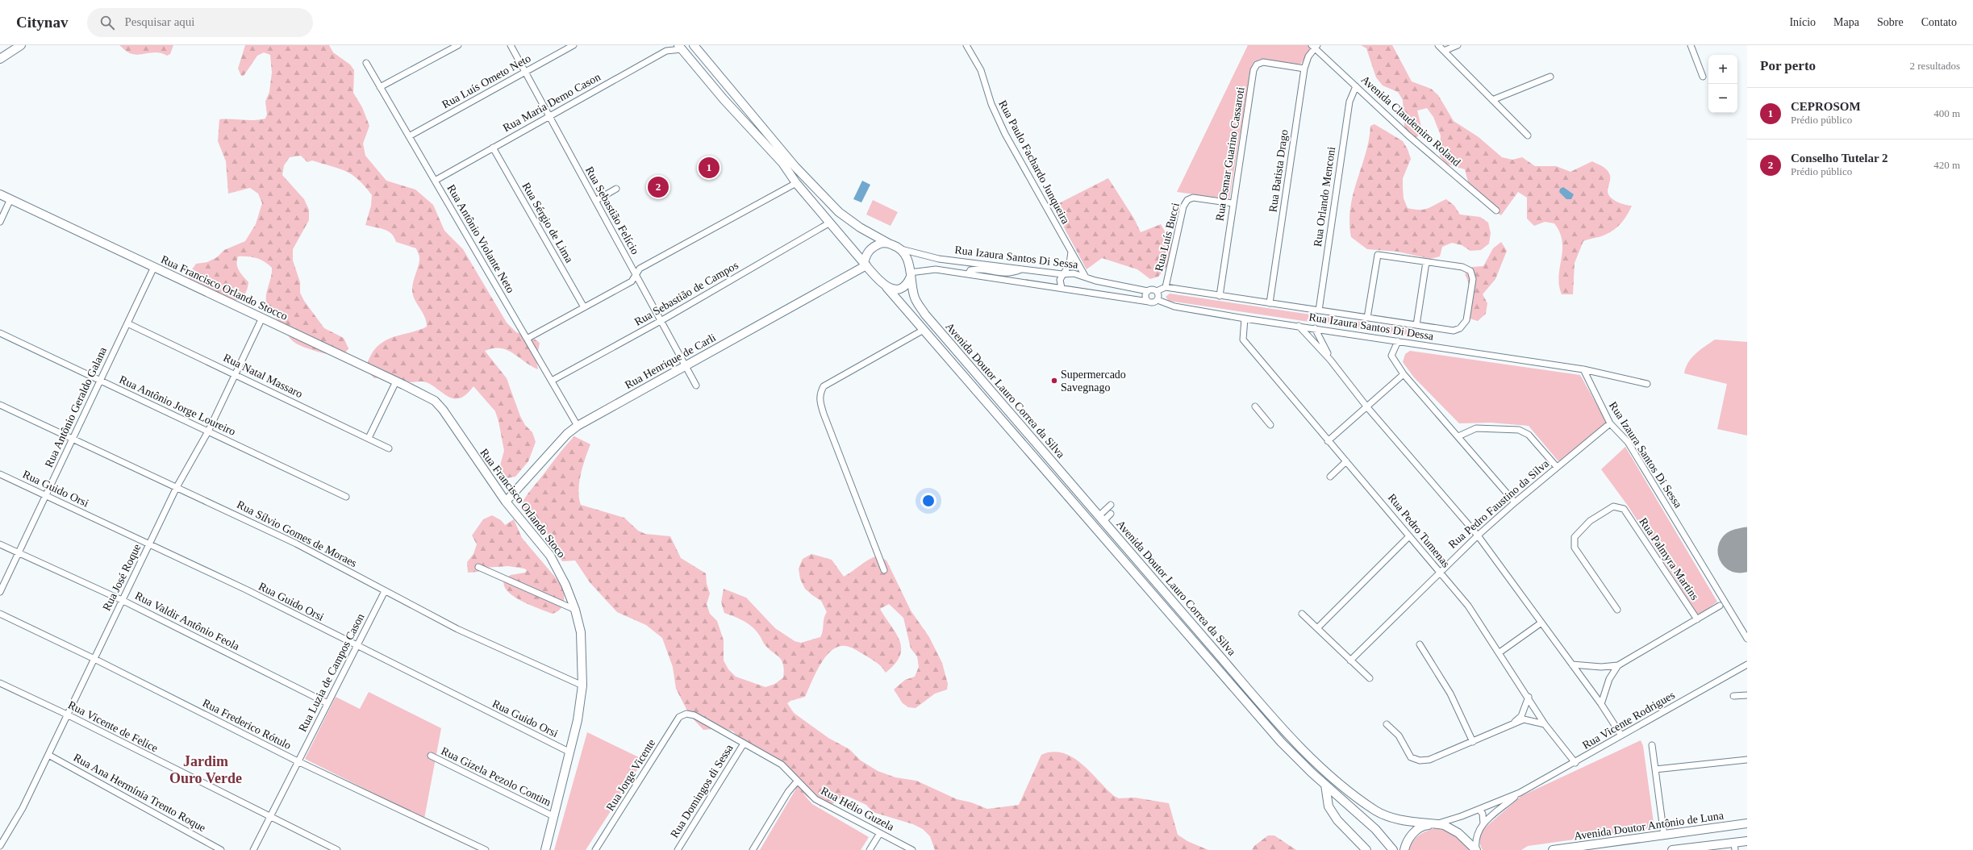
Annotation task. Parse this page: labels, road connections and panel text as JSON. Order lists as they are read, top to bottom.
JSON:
{
  "streets": {
    "main road": [
      "Rua Francisco Orlando Stocco",
      "Rua Henrique de Carli",
      "Avenida Doutor Lauro Correa da Silva",
      "Rua Francisco Orlando Stoco",
      "Avenida Doutor Antônio de Luna"
    ],
    "street": [
      "Rua Luís Ometo Neto",
      "Rua Maria Demo Cason",
      "Avenida Claudemiro Roland",
      "Rua Osmar Guarino Cassaroti",
      "Rua Paulo Fachardo Junqueira",
      "Rua Batista Drago",
      "Rua Orlando Menconi",
      "Rua Sebastião Felício",
      "Rua Sérgio de Lima",
      "Rua Luís Bucci",
      "Rua Antônio Violante Neto",
      "Rua Izaura Santos Di Sessa",
      "Rua Sebastião de Campos",
      "Rua Izaura Santos Di Dessa",
      "Rua Natal Massaro",
      "Rua Antônio Jorge Loureiro",
      "Rua Antônio Geraldo Galana",
      "Rua Guido Orsi",
      "Rua Pedro Faustino da Silva",
      "Rua Pedro Tumenas",
      "Rua Sílvio Gomes de Moraes",
      "Rua Palmyra Martins",
      "Rua José Roque",
      "Rua Valdir Antônio Feola",
      "Rua Luzia de Campos Cason",
      "Rua Vicente Rodrigues",
      "Rua Frederico Rótulo",
      "Rua Vicente de Felice",
      "Rua Jorge Vicente",
      "Rua Gizela Pezolo Contim",
      "Rua Domingos di Sessa",
      "Rua Ana Hermínia Trento Roque",
      "Rua Hélio Guzela"
    ]
  },
  "crossings": [
    ["Rua Luís Ometo Neto", "Rua Sebastião Felício"],
    ["Rua Luís Ometo Neto", "Rua Antônio Violante Neto"],
    ["Rua Maria Demo Cason", "Rua Sebastião Felício"],
    ["Rua Maria Demo Cason", "Rua Sérgio de Lima"],
    ["Rua Maria Demo Cason", "Rua Antônio Violante Neto"],
    ["Avenida Claudemiro Roland", "Rua Batista Drago"],
    ["Avenida Claudemiro Roland", "Rua Orlando Menconi"],
    ["Rua Osmar Guarino Cassaroti", "Rua Batista Drago"],
    ["Rua Osmar Guarino Cassaroti", "Rua Luís Bucci"],
    ["Rua Osmar Guarino Cassaroti", "Rua Izaura Santos Di Dessa"],
    ["Rua Paulo Fachardo Junqueira", "Rua Izaura Santos Di Sessa"],
    ["Rua Batista Drago", "Rua Izaura Santos Di Dessa"],
    ["Rua Orlando Menconi", "Rua Izaura Santos Di Dessa"],
    ["Rua Sebastião Felício", "Rua Sebastião de Campos"],
    ["Rua Sebastião Felício", "Rua Henrique de Carli"],
    ["Rua Luís Bucci", "Rua Izaura Santos Di Dessa"],
    ["Rua Antônio Violante Neto", "Rua Sebastião de Campos"],
    ["Rua Antônio Violante Neto", "Rua Henrique de Carli"],
    ["Rua Izaura Santos Di Sessa", "Rua Izaura Santos Di Dessa"],
    ["Rua Izaura Santos Di Sessa", "Rua Henrique de Carli"],
    ["Rua Izaura Santos Di Sessa", "Avenida Doutor Lauro Correa da Silva"],
    ["Rua Izaura Santos Di Sessa", "Rua Pedro Faustino da Silva"],
    ["Rua Francisco Orlando Stocco", "Rua Antônio Geraldo Galana"],
    ["Rua Francisco Orlando Stocco", "Rua Francisco Orlando Stoco"],
    ["Rua Francisco Orlando Stocco", "Rua José Roque"],
    ["Rua Izaura Santos Di Dessa", "Rua Pedro Tumenas"],
    ["Rua Henrique de Carli", "Avenida Doutor Lauro Correa da Silva"],
    ["Rua Henrique de Carli", "Rua Francisco Orlando Stoco"],
    ["Rua Natal Massaro", "Rua Antônio Geraldo Galana"],
    ["Rua Natal Massaro", "Rua José Roque"],
    ["Avenida Doutor Lauro Correa da Silva", "Rua Vicente Rodrigues"],
    ["Rua Antônio Jorge Loureiro", "Rua Antônio Geraldo Galana"],
    ["Rua Antônio Jorge Loureiro", "Rua José Roque"],
    ["Rua Antônio Geraldo Galana", "Rua Guido Orsi"],
    ["Rua Antônio Geraldo Galana", "Rua Sílvio Gomes de Moraes"],
    ["Rua Antônio Geraldo Galana", "Rua Valdir Antônio Feola"],
    ["Rua Guido Orsi", "Rua Francisco Orlando Stoco"],
    ["Rua Guido Orsi", "Rua José Roque"],
    ["Rua Guido Orsi", "Rua Luzia de Campos Cason"],
    ["Rua Francisco Orlando Stoco", "Rua Sílvio Gomes de Moraes"],
    ["Rua Francisco Orlando Stoco", "Rua Gizela Pezolo Contim"],
    ["Rua Pedro Faustino da Silva", "Rua Pedro Tumenas"],
    ["Rua Pedro Tumenas", "Rua Vicente Rodrigues"],
    ["Rua Sílvio Gomes de Moraes", "Rua José Roque"],
    ["Rua Sílvio Gomes de Moraes", "Rua Luzia de Campos Cason"],
    ["Rua José Roque", "Rua Valdir Antônio Feola"],
    ["Rua José Roque", "Rua Frederico Rótulo"],
    ["Rua José Roque", "Rua Vicente de Felice"],
    ["Rua José Roque", "Rua Ana Hermínia Trento Roque"],
    ["Rua Valdir Antônio Feola", "Rua Luzia de Campos Cason"],
    ["Rua Luzia de Campos Cason", "Rua Frederico Rótulo"],
    ["Rua Luzia de Campos Cason", "Rua Vicente de Felice"],
    ["Rua Jorge Vicente", "Rua Hélio Guzela"],
    ["Rua Domingos di Sessa", "Rua Hélio Guzela"]
  ],
  "districts": ["Jardim Ouro Verde"],
  "places": ["Supermercado Savegnago"],
  "page": {
    "header": "Citynav",
    "search": "Pesquisar aqui",
    "nav": [
      "Início",
      "Mapa",
      "Sobre",
      "Contato"
    ],
    "heading": ["Por perto", "2 resultados"],
    "map_buttons": ["+", "−"],
    "list": [
      {
        "mark": "1",
        "name": "CEPROSOM",
        "note": "Prédio público",
        "value": "400 m"
      },
      {
        "mark": "2",
        "name": "Conselho Tutelar 2",
        "note": "Prédio público",
        "value": "420 m"
      }
    ],
    "pins": ["1", "2"]
  }
}
